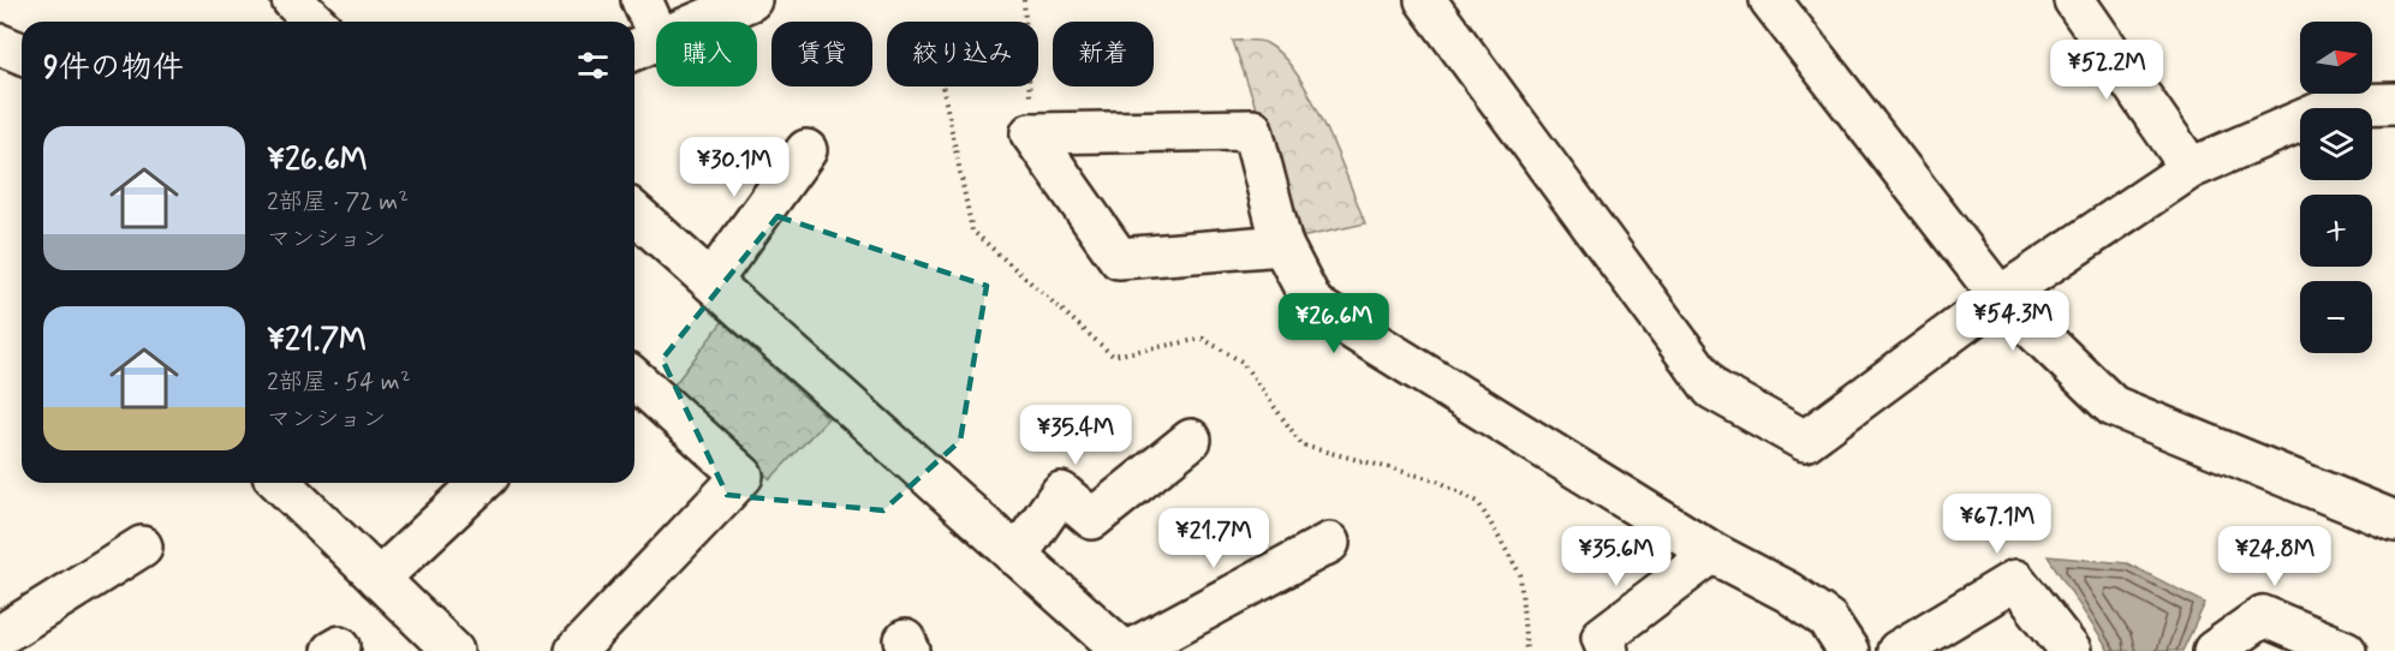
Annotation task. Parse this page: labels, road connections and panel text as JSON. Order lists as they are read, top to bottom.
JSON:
{
  "north": "right",
  "page": {
    "map_buttons": ["+", "−"],
    "chip": [
      "購入",
      "賃貸",
      "絞り込み",
      "新着"
    ],
    "heading": "9件の物件",
    "price": [
      "¥52.2M",
      "¥30.1M",
      "¥54.3M",
      "¥26.6M",
      "¥35.4M",
      "¥67.1M",
      "¥21.7M",
      "¥35.6M",
      "¥24.8M"
    ],
    "list": [
      {
        "name": "¥26.6M",
        "note": "2部屋 · 72 m² · マンション"
      },
      {
        "name": "¥21.7M",
        "note": "2部屋 · 54 m² · マンション"
      }
    ]
  }
}
